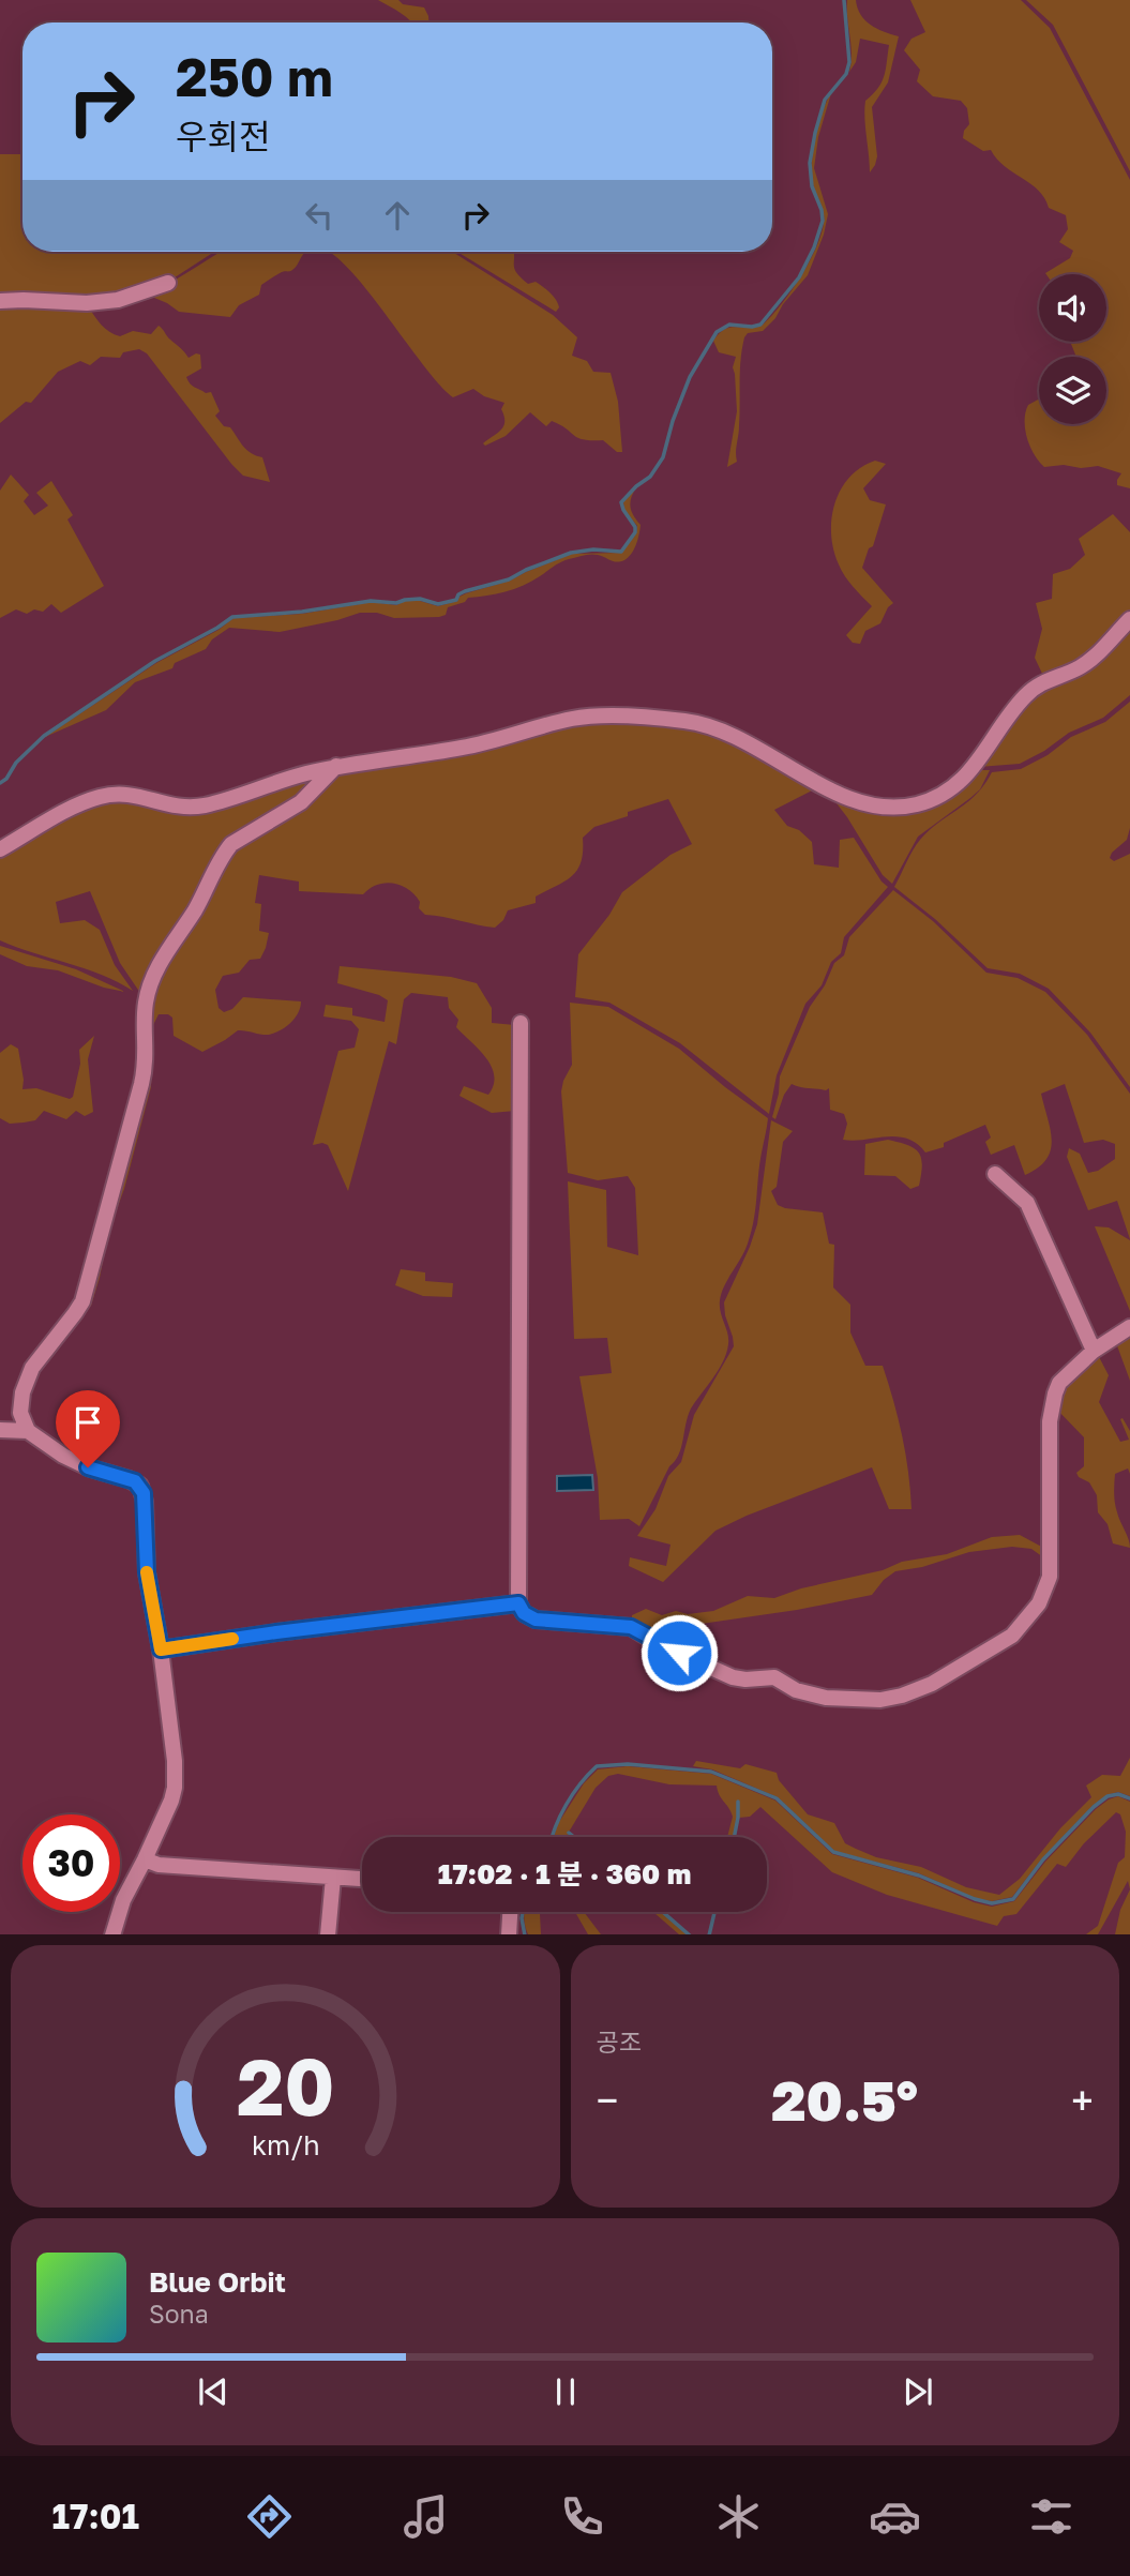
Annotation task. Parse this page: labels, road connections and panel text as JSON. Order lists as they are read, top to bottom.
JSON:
{
  "page": {
    "turn": ["250 m", "우회전"],
    "limit": "30",
    "trip": "17:02 · 1 분 · 360 m",
    "tile": "공조",
    "heat": ["−", "20.5°", "+"],
    "song": ["Blue Orbit", "Sona"],
    "tabs": "17:01",
    "gauge": ["20", "km/h"]
  }
}
